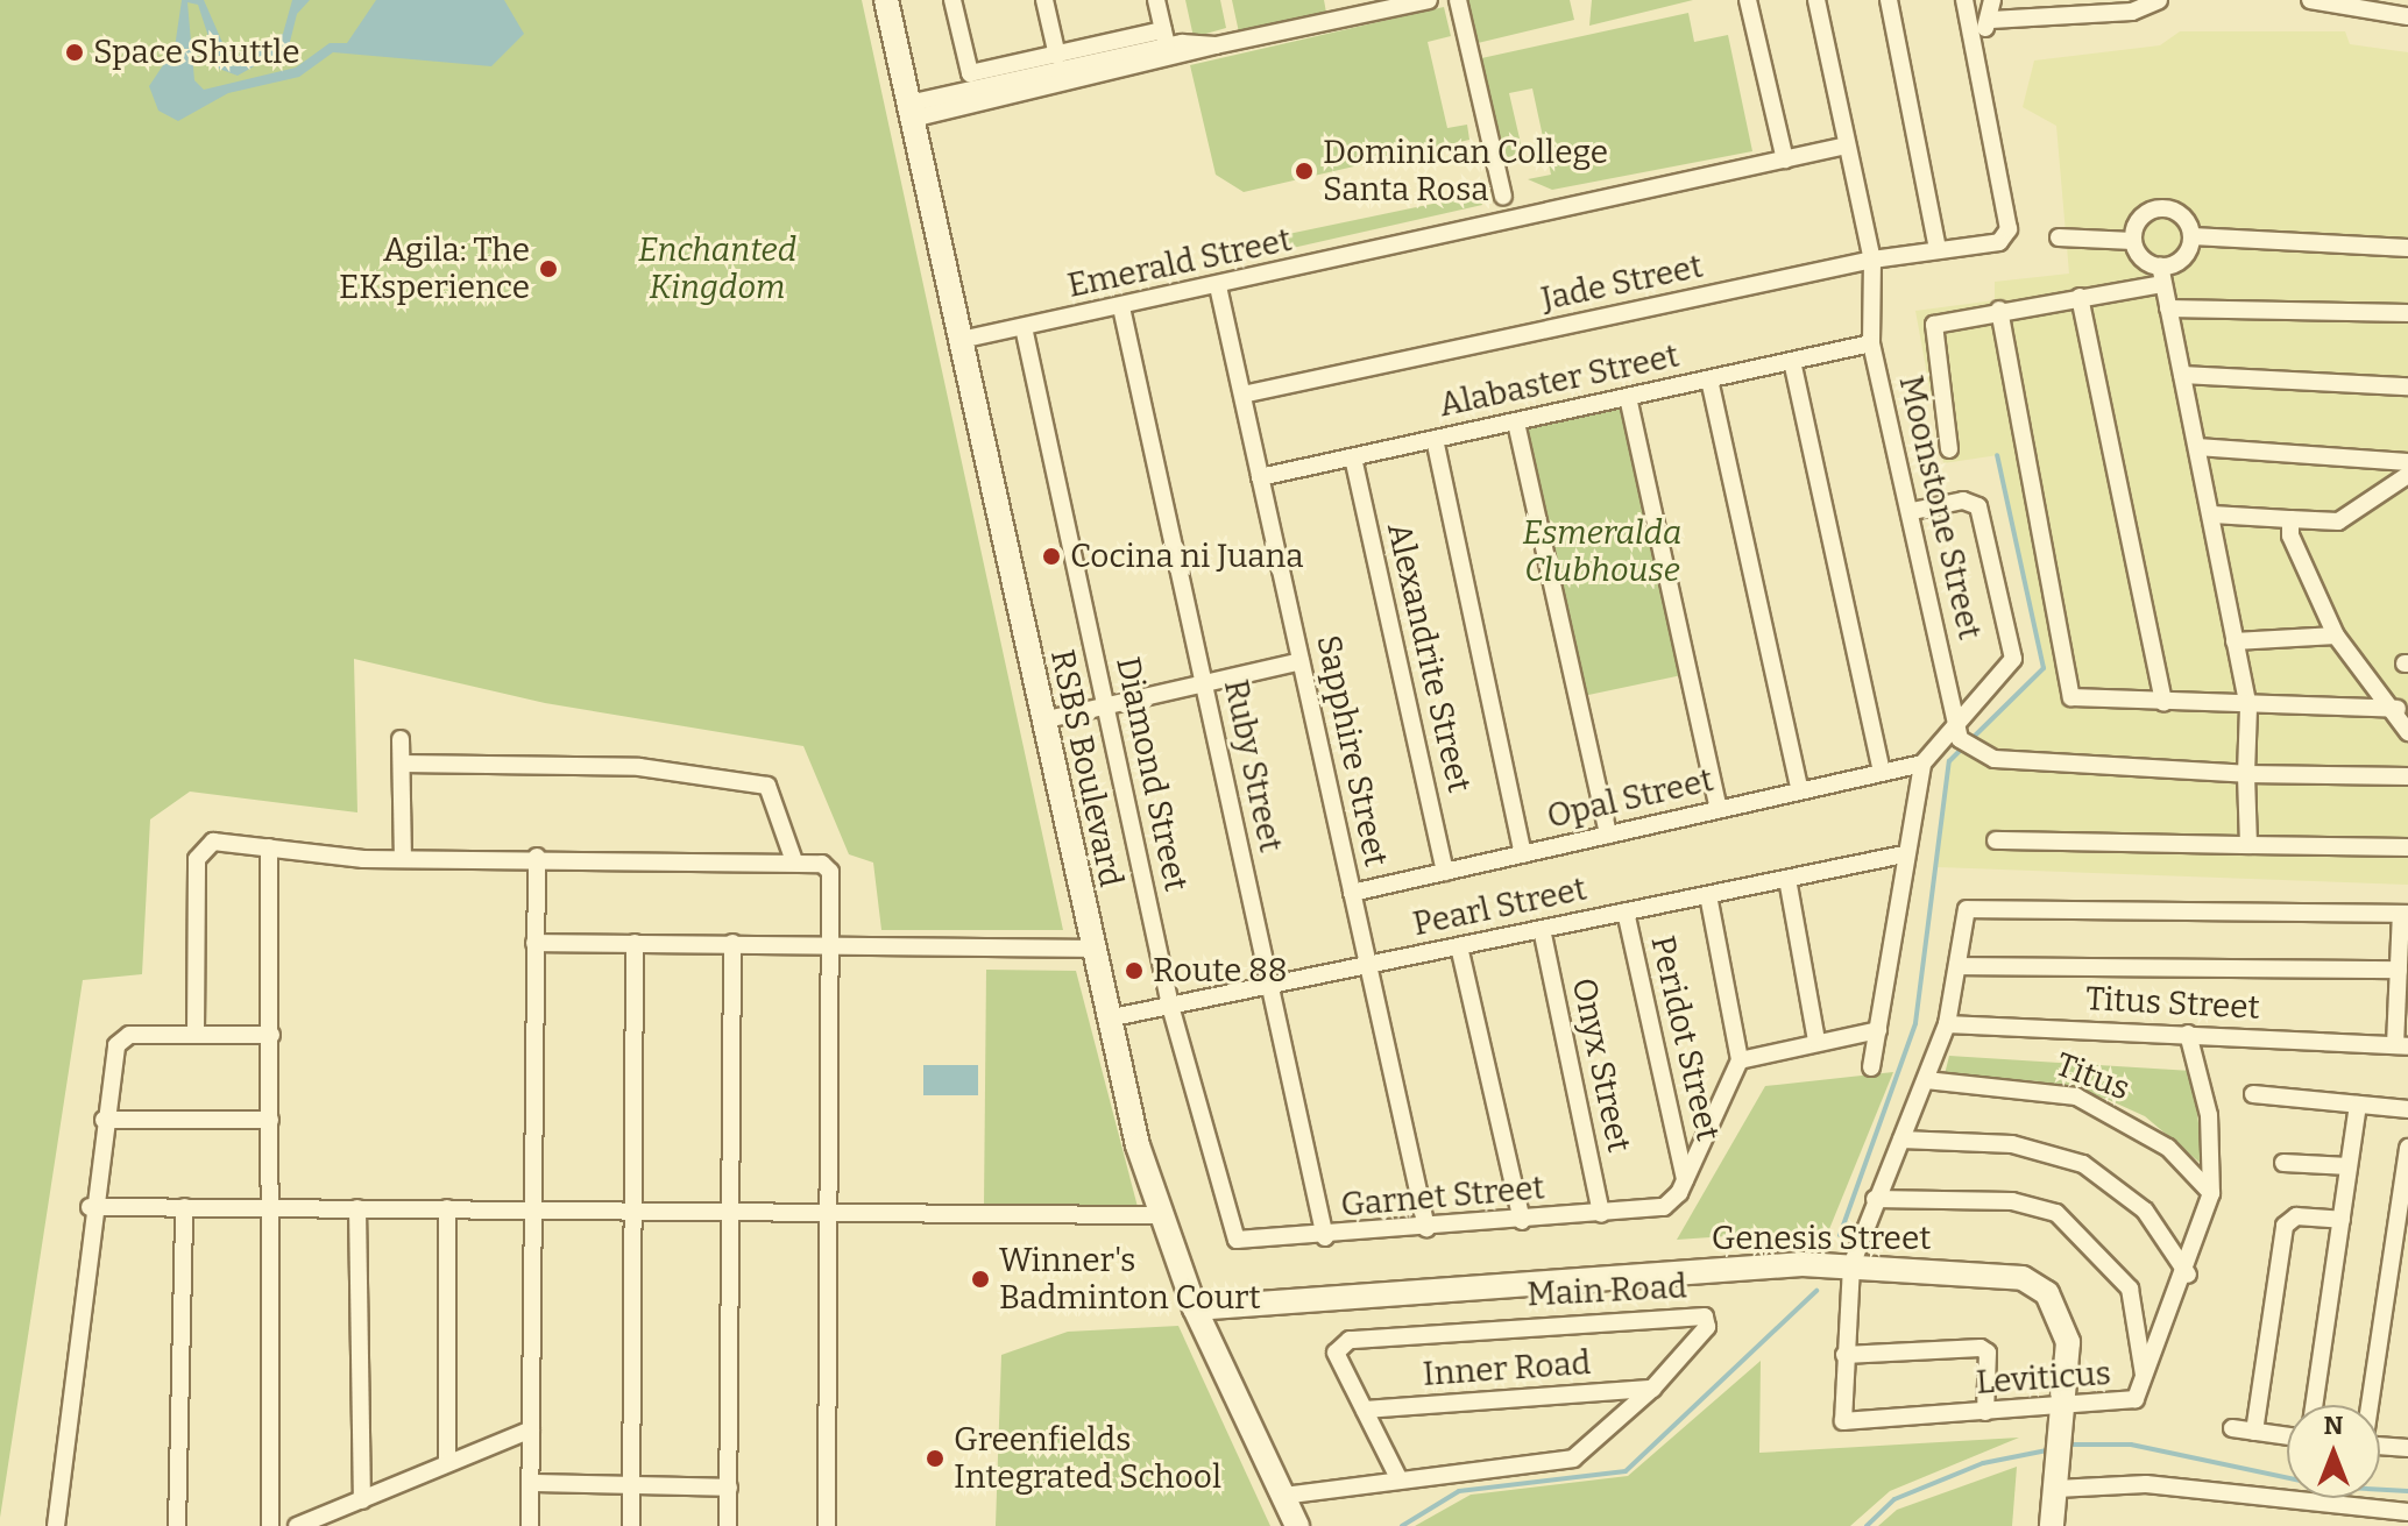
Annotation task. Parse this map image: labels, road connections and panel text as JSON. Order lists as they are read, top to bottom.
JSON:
{
  "streets": {
    "street": [
      "Emerald Street",
      "Jade Street",
      "Alabaster Street",
      "Moonstone Street",
      "Alexandrite Street",
      "Sapphire Street",
      "Ruby Street",
      "RSBS Boulevard",
      "Diamond Street",
      "Opal Street",
      "Pearl Street",
      "Titus Street",
      "Peridot Street",
      "Onyx Street",
      "Titus",
      "Garnet Street",
      "Genesis Street",
      "Main Road",
      "Inner Road",
      "Leviticus"
    ]
  },
  "crossings": [
    ["Emerald Street", "Moonstone Street"],
    ["Emerald Street", "Sapphire Street"],
    ["Emerald Street", "Ruby Street"],
    ["Emerald Street", "RSBS Boulevard"],
    ["Emerald Street", "Diamond Street"],
    ["Jade Street", "Moonstone Street"],
    ["Jade Street", "Sapphire Street"],
    ["Alabaster Street", "Moonstone Street"],
    ["Alabaster Street", "Alexandrite Street"],
    ["Alabaster Street", "Sapphire Street"],
    ["Alexandrite Street", "Opal Street"],
    ["Sapphire Street", "Opal Street"],
    ["Sapphire Street", "Pearl Street"],
    ["Sapphire Street", "Garnet Street"],
    ["Ruby Street", "Pearl Street"],
    ["Ruby Street", "Garnet Street"],
    ["RSBS Boulevard", "Pearl Street"],
    ["RSBS Boulevard", "Genesis Street"],
    ["RSBS Boulevard", "Main Road"],
    ["Diamond Street", "Pearl Street"],
    ["Diamond Street", "Garnet Street"],
    ["Pearl Street", "Peridot Street"],
    ["Pearl Street", "Onyx Street"],
    ["Titus Street", "Leviticus"],
    ["Peridot Street", "Garnet Street"],
    ["Onyx Street", "Garnet Street"],
    ["Titus", "Leviticus"],
    ["Genesis Street", "Leviticus"],
    ["Main Road", "Inner Road"]
  ],
  "parks": ["Enchanted Kingdom", "Esmeralda Clubhouse"],
  "places": [
    "Space Shuttle",
    "Dominican College Santa Rosa",
    "Agila: The EKsperience",
    "Cocina ni Juana",
    "Route 88",
    "Winner's Badminton Court",
    "Greenfields Integrated School"
  ],
  "north": "top"
}
